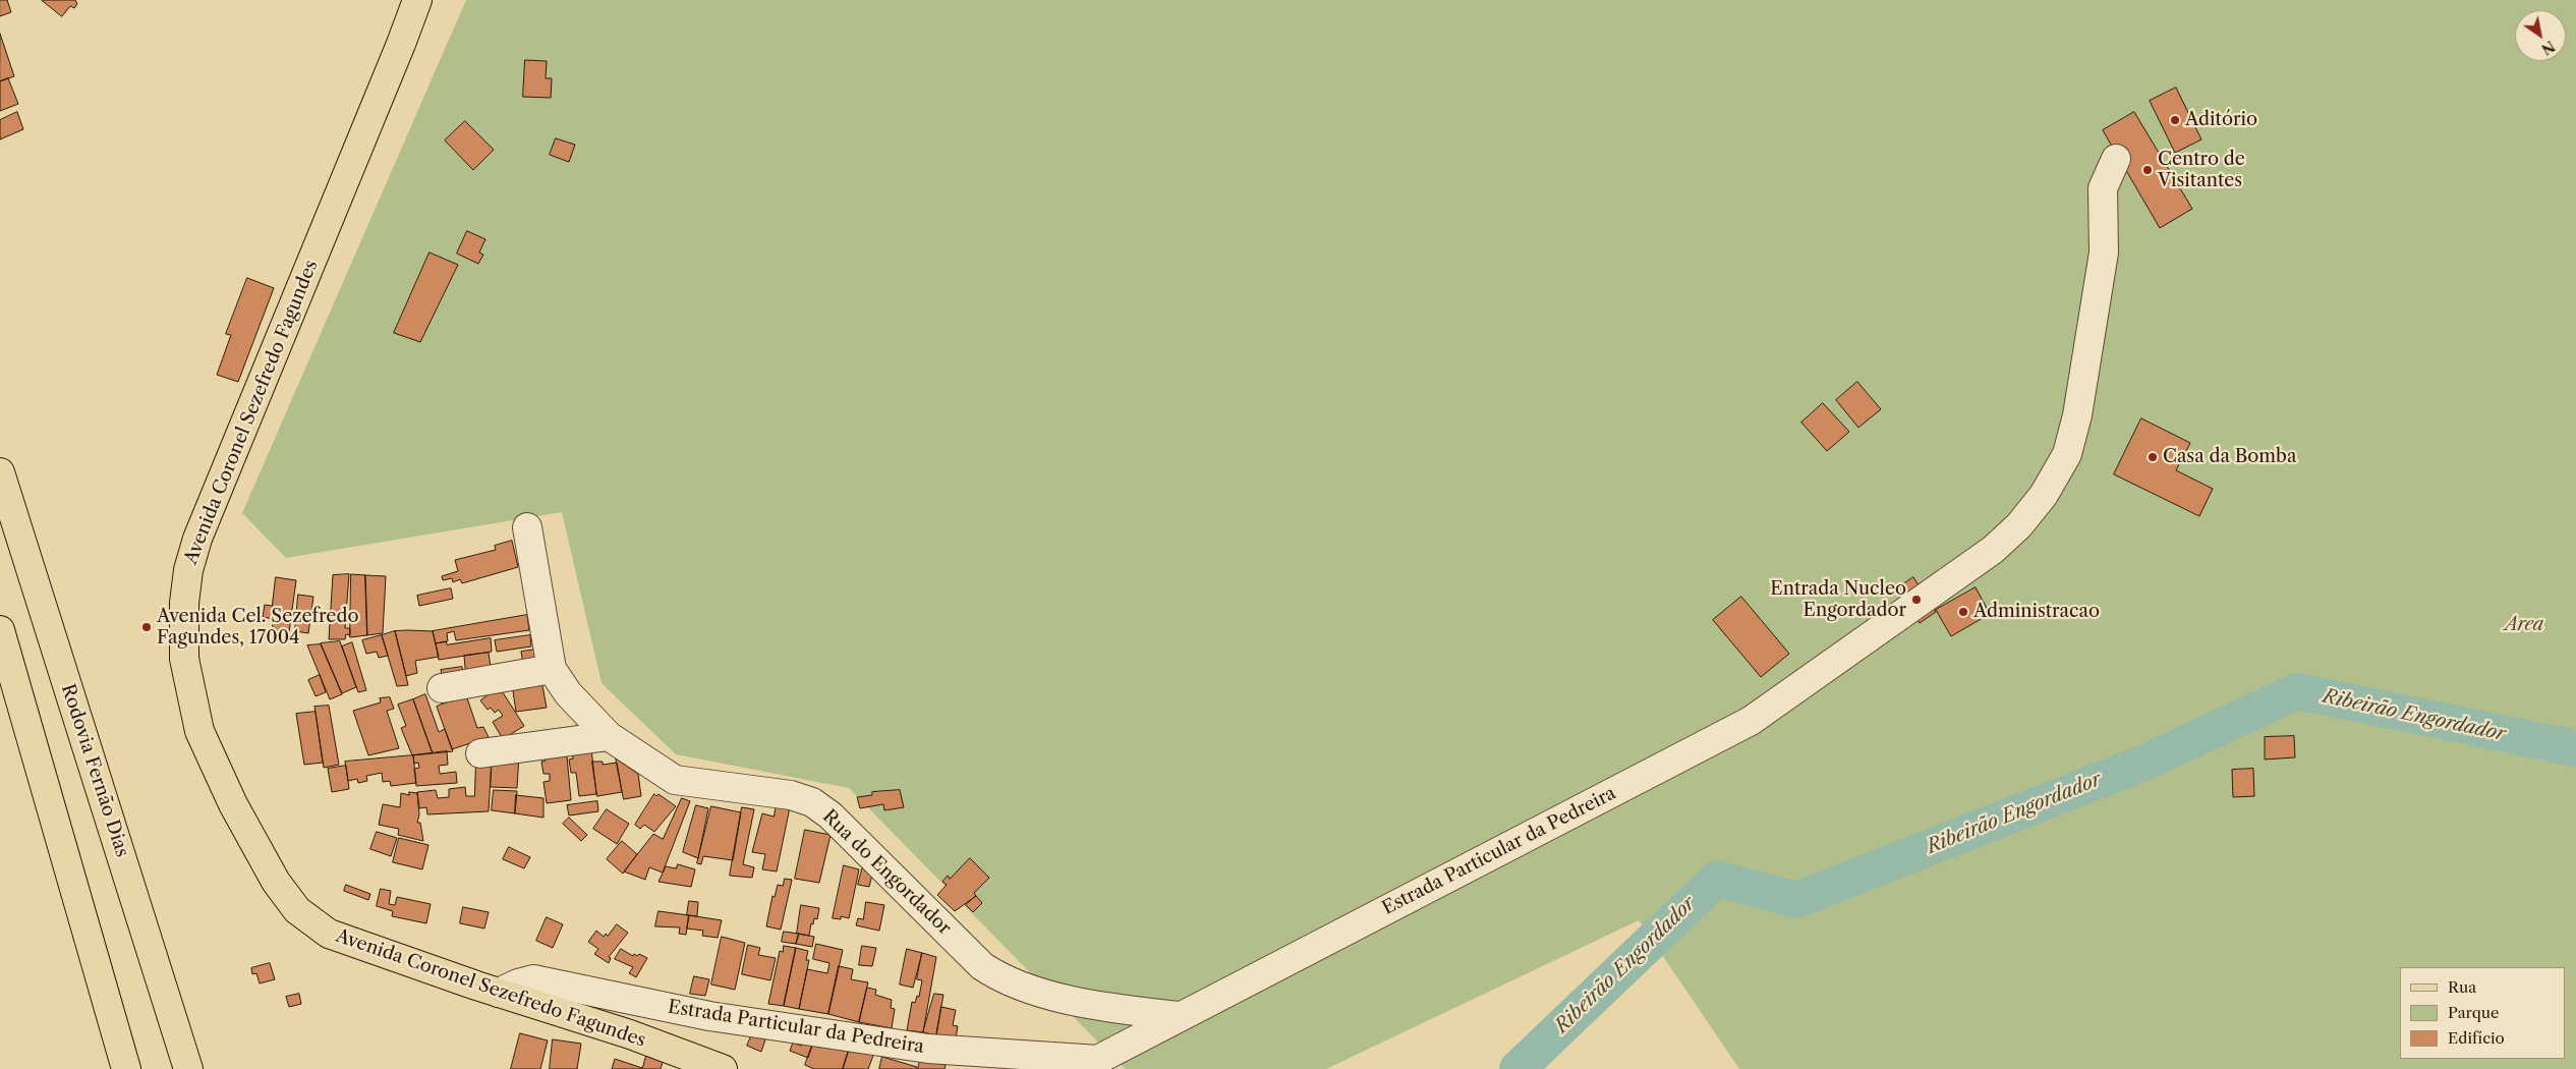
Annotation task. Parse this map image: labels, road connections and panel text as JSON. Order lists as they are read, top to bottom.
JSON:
{
  "streets": {
    "main road": ["Avenida Coronel Sezefredo Fagundes", "Rodovia Fernão Dias"],
    "street": ["Estrada Particular da Pedreira", "Rua do Engordador"]
  },
  "crossings": [
    ["Avenida Coronel Sezefredo Fagundes", "Estrada Particular da Pedreira"],
    ["Estrada Particular da Pedreira", "Rua do Engordador"]
  ],
  "water": ["Ribeirão Engordador"],
  "parks": ["Area"],
  "places": [
    "Aditório",
    "Centro de Visitantes",
    "Casa da Bomba",
    "Entrada Nucleo Engordador",
    "Administracao",
    "Avenida Cel. Sezefredo Fagundes, 17004"
  ],
  "legend": ["Rua", "Parque", "Edifício"],
  "north": "bottom right"
}
